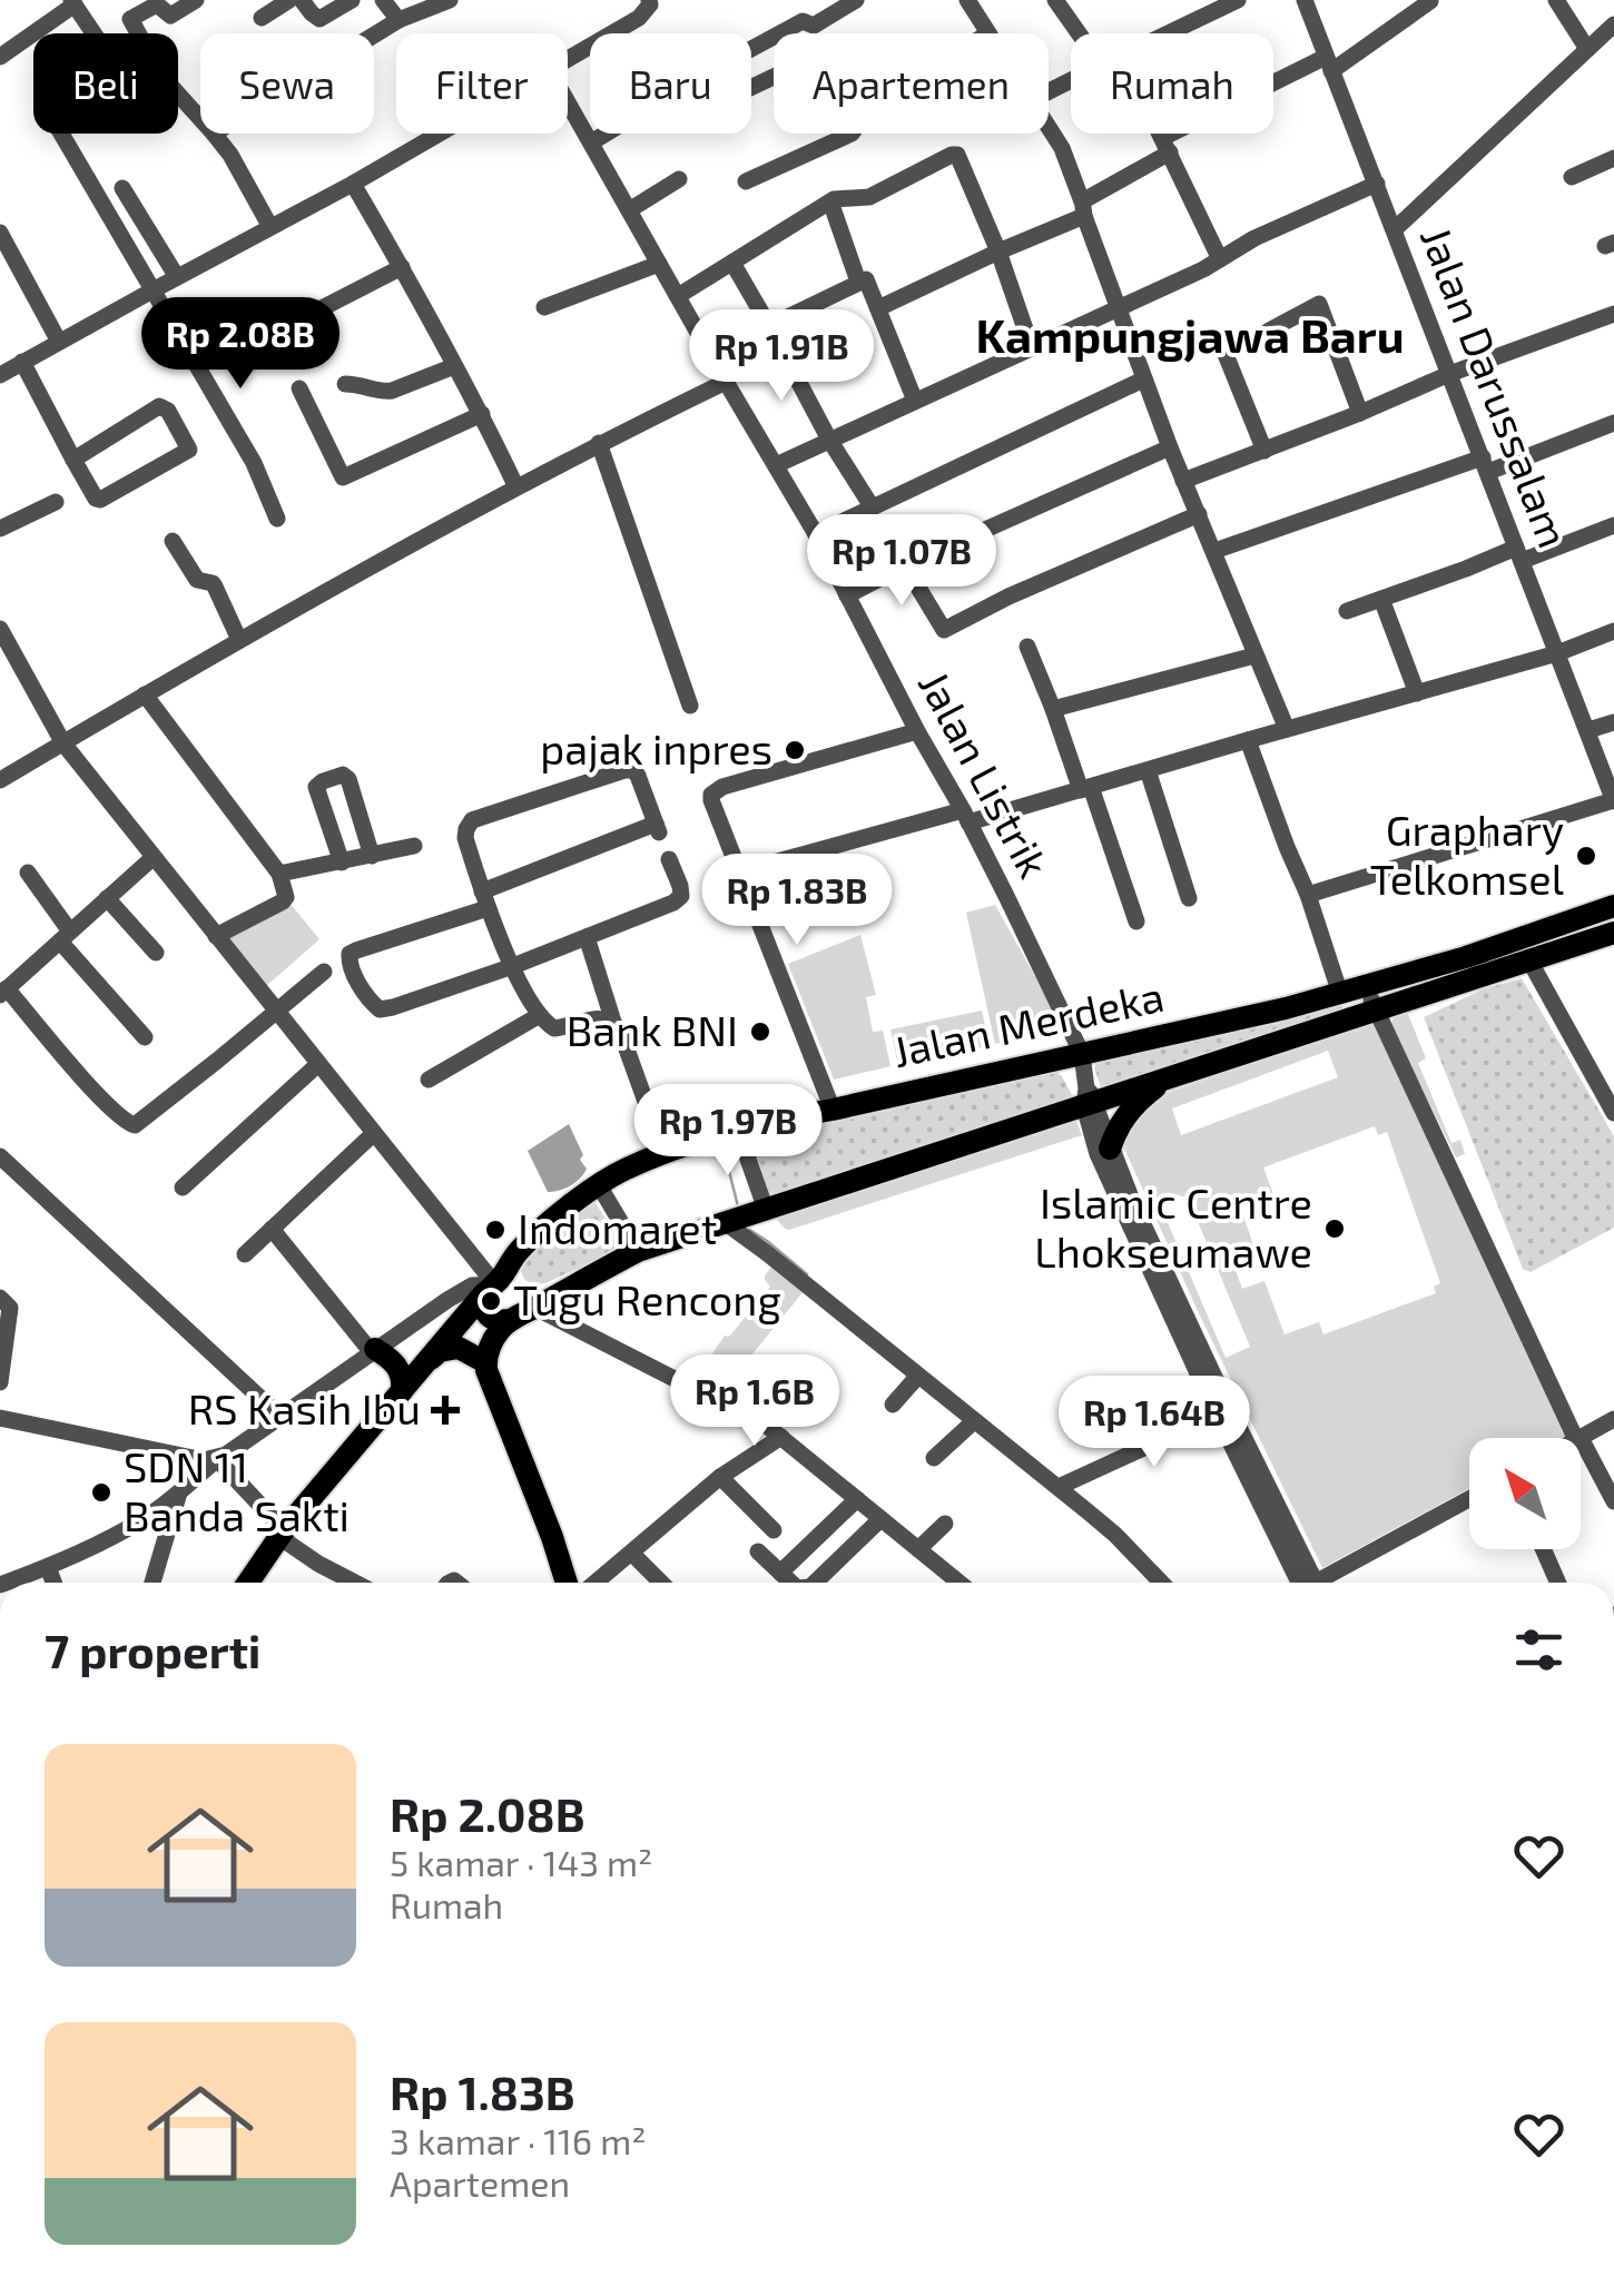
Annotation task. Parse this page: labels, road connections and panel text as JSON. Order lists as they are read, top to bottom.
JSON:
{
  "streets": {
    "main road": ["Jalan Merdeka"],
    "street": ["Jalan Darussalam", "Jalan Listrik"]
  },
  "crossings": [
    ["Jalan Listrik", "Jalan Merdeka"]
  ],
  "districts": ["Kampungjawa Baru"],
  "places": {
    "other": [
      "pajak inpres",
      "Graphary Telkomsel",
      "Bank BNI",
      "Islamic Centre Lhokseumawe",
      "Indomaret",
      "Tugu Rencong",
      "SDN 11 Banda Sakti"
    ],
    "health": ["RS Kasih Ibu"]
  },
  "north": "top left",
  "page": {
    "chip": [
      "Beli",
      "Sewa",
      "Filter",
      "Baru",
      "Apartemen",
      "Rumah"
    ],
    "price": [
      "Rp 2.08B",
      "Rp 1.91B",
      "Rp 1.07B",
      "Rp 1.83B",
      "Rp 1.97B",
      "Rp 1.6B",
      "Rp 1.64B"
    ],
    "heading": "7 properti",
    "list": [
      {
        "name": "Rp 2.08B",
        "note": "5 kamar · 143 m² · Rumah"
      },
      {
        "name": "Rp 1.83B",
        "note": "3 kamar · 116 m² · Apartemen"
      }
    ]
  }
}
